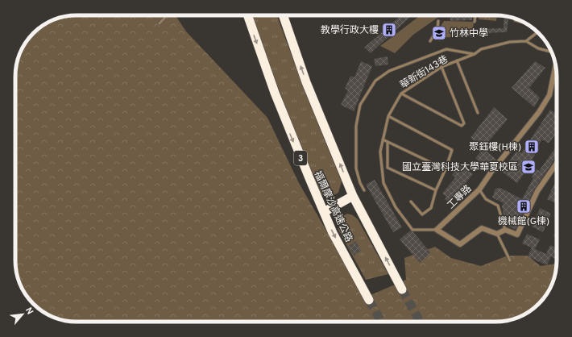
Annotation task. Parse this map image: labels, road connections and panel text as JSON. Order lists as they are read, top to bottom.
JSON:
{
  "streets": {
    "highway": ["3", "福爾摩沙高速公路"],
    "street": ["工專路"],
    "lane": ["華新街143巷"]
  },
  "crossings": [
    ["華新街143巷", "工專路"]
  ],
  "places": {
    "building": ["教學行政大樓", "聚鈺樓(H棟)", "機械館(G棟)"],
    "school or university": ["竹林中學", "國立臺灣科技大學華夏校區"]
  },
  "north": "top right"
}
